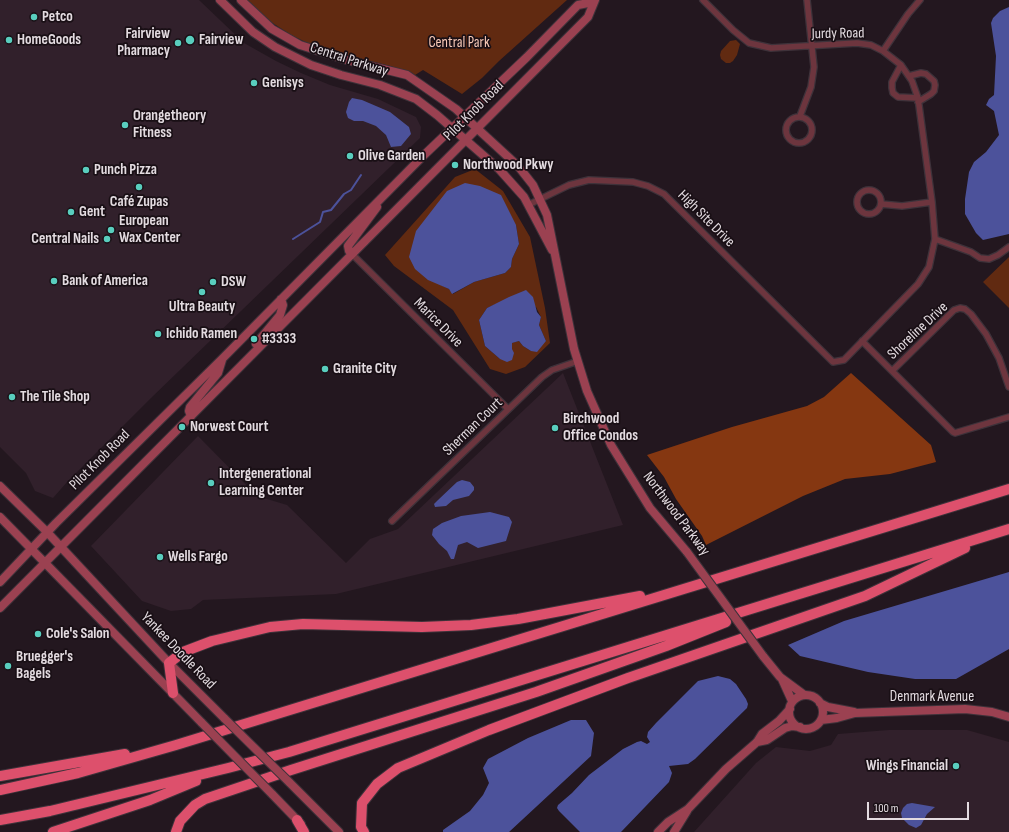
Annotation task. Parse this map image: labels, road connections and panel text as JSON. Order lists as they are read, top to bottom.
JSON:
{
  "streets": {
    "main road": [
      "Central Parkway",
      "Pilot Knob Road",
      "Northwood Parkway",
      "Yankee Doodle Road",
      "Denmark Avenue"
    ],
    "street": [
      "Jurdy Road",
      "High Site Drive",
      "Marice Drive",
      "Shoreline Drive",
      "Sherman Court"
    ]
  },
  "crossings": [
    ["Jurdy Road", "High Site Drive"],
    ["Jurdy Road", "Shoreline Drive"],
    ["Central Parkway", "Pilot Knob Road"],
    ["Central Parkway", "Northwood Parkway"],
    ["Pilot Knob Road", "Marice Drive"],
    ["Pilot Knob Road", "Northwood Parkway"],
    ["Pilot Knob Road", "Yankee Doodle Road"],
    ["High Site Drive", "Northwood Parkway"],
    ["Marice Drive", "Sherman Court"],
    ["Sherman Court", "Northwood Parkway"],
    ["Northwood Parkway", "Denmark Avenue"]
  ],
  "parks": ["Central Park"],
  "places": [
    "Petco",
    "HomeGoods",
    "Fairview",
    "Fairview Pharmacy",
    "Genisys",
    "Orangetheory Fitness",
    "Olive Garden",
    "Northwood Pkwy",
    "Punch Pizza",
    "Café Zupas",
    "Gent",
    "European Wax Center",
    "Central Nails",
    "Bank of America",
    "DSW",
    "Ultra Beauty",
    "Ichido Ramen",
    "#3333",
    "Granite City",
    "The Tile Shop",
    "Norwest Court",
    "Birchwood Office Condos",
    "Intergenerational Learning Center",
    "Wells Fargo",
    "Cole's Salon",
    "Bruegger's Bagels",
    "Wings Financial"
  ],
  "scale_bar": "100 m"
}
